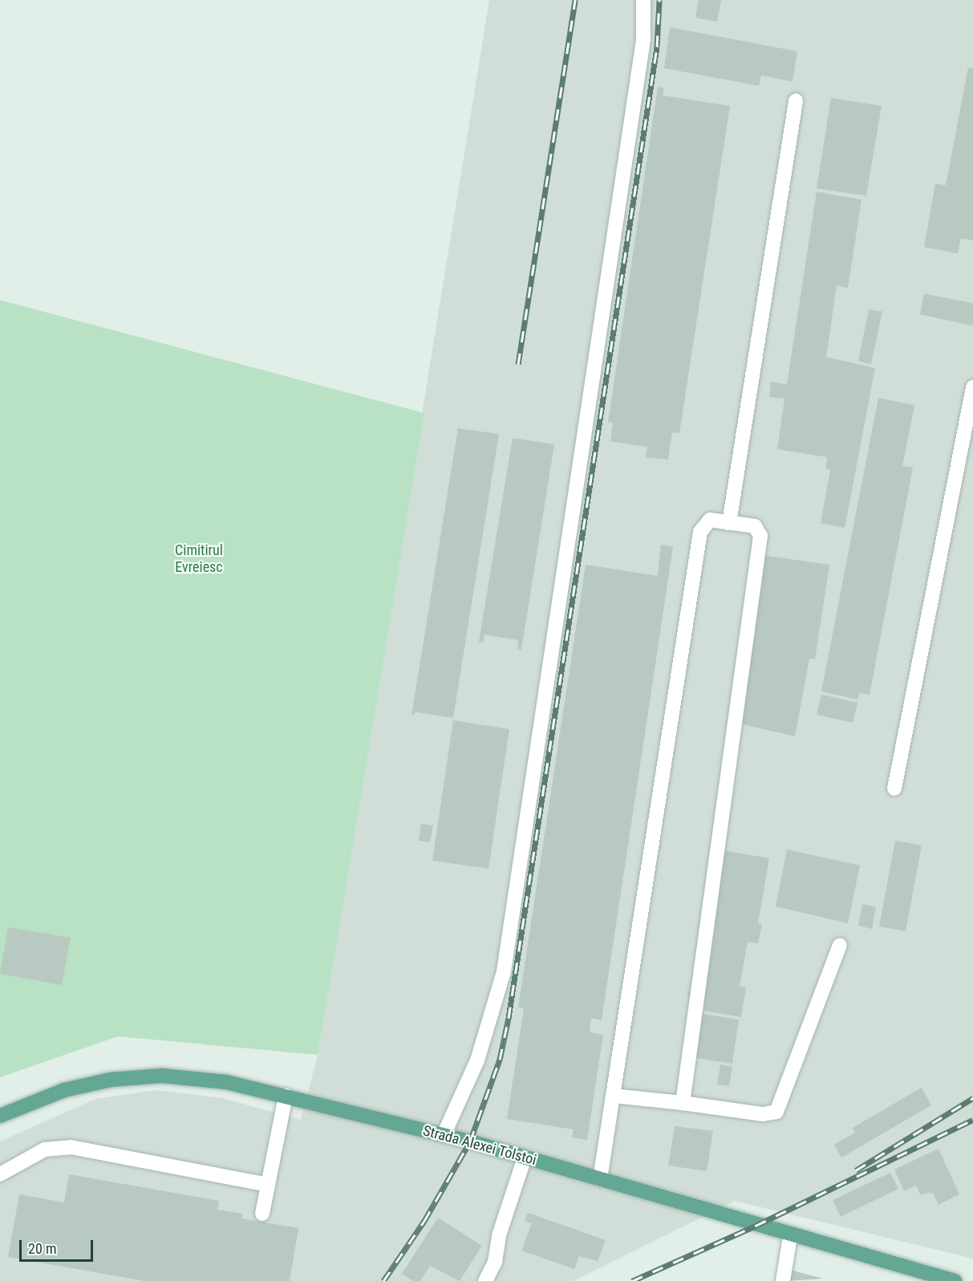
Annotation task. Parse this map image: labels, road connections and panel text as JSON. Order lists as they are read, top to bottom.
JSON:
{
  "streets": {
    "main road": ["Strada Alexei Tolstoi"]
  },
  "parks": ["Cimitirul Evreiesc"],
  "scale_bar": "20 m"
}
